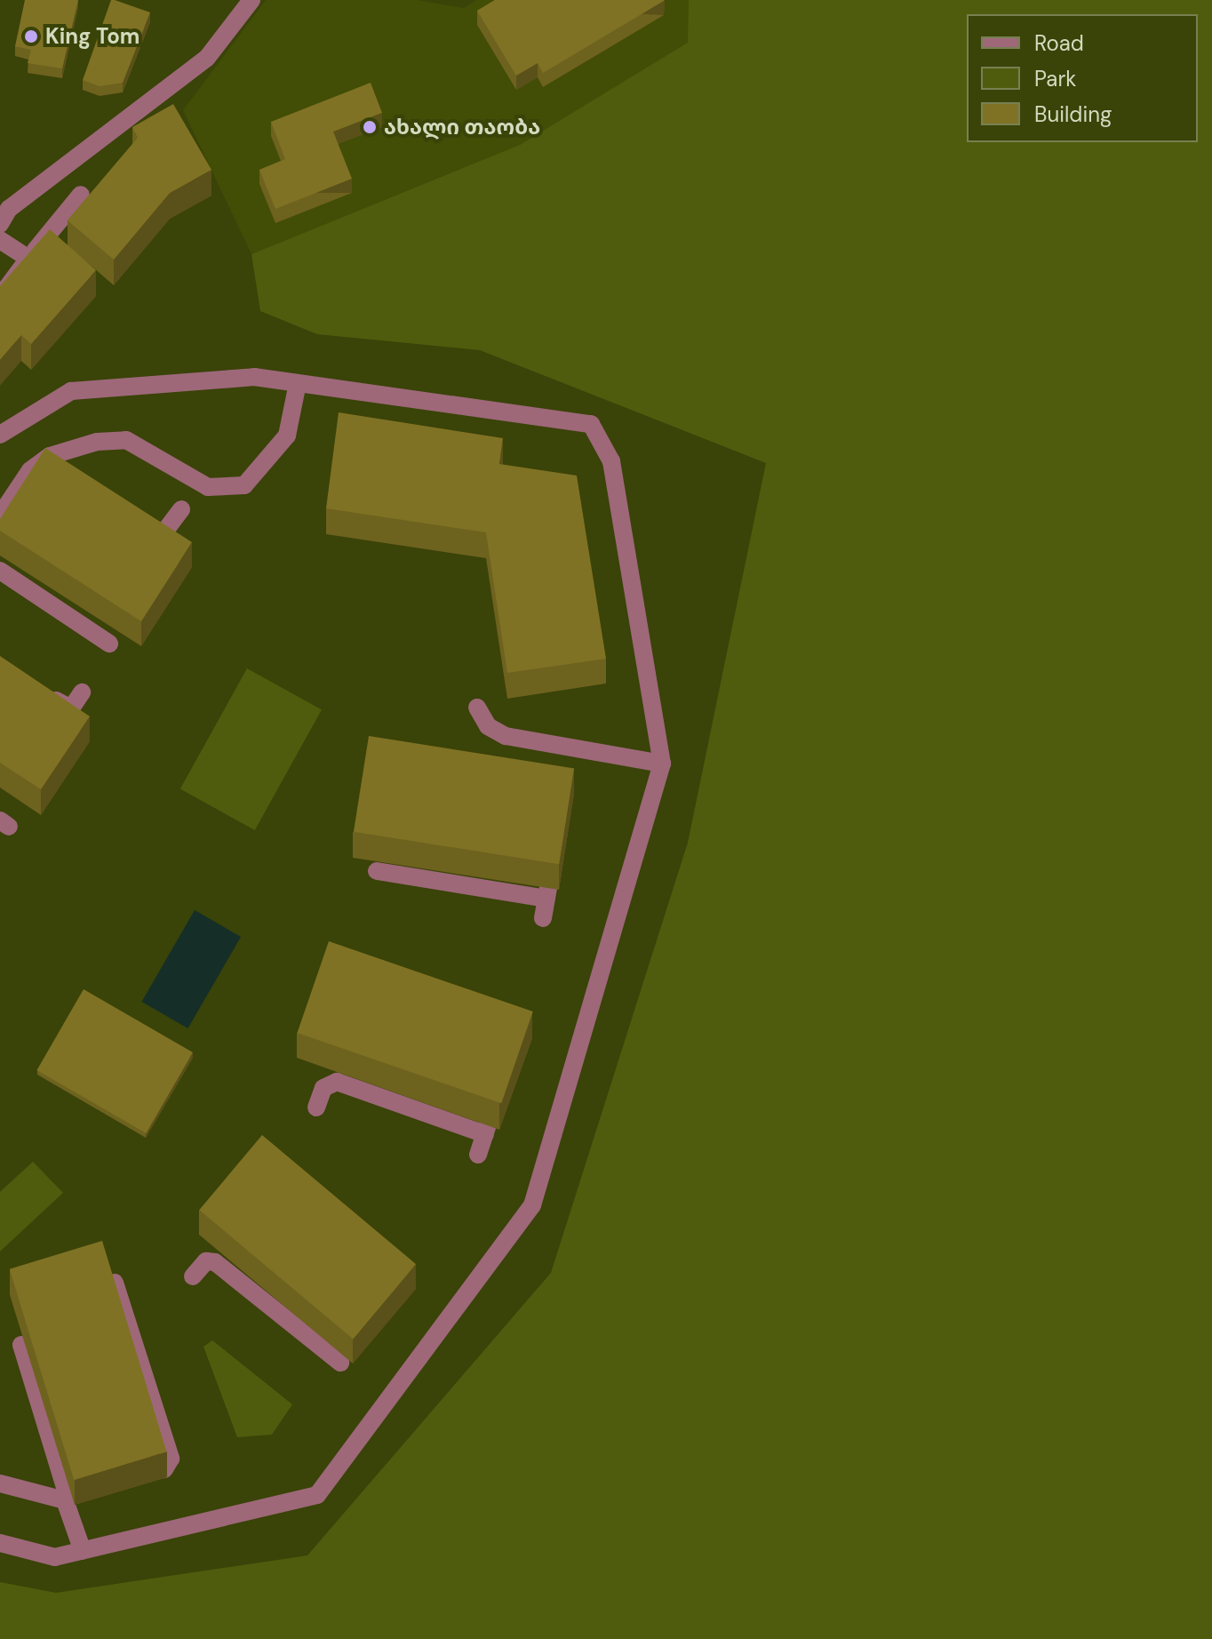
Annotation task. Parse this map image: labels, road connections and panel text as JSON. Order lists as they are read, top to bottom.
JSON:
{
  "places": ["King Tom", "ახალი თაობა"],
  "legend": ["Road", "Park", "Building"]
}
